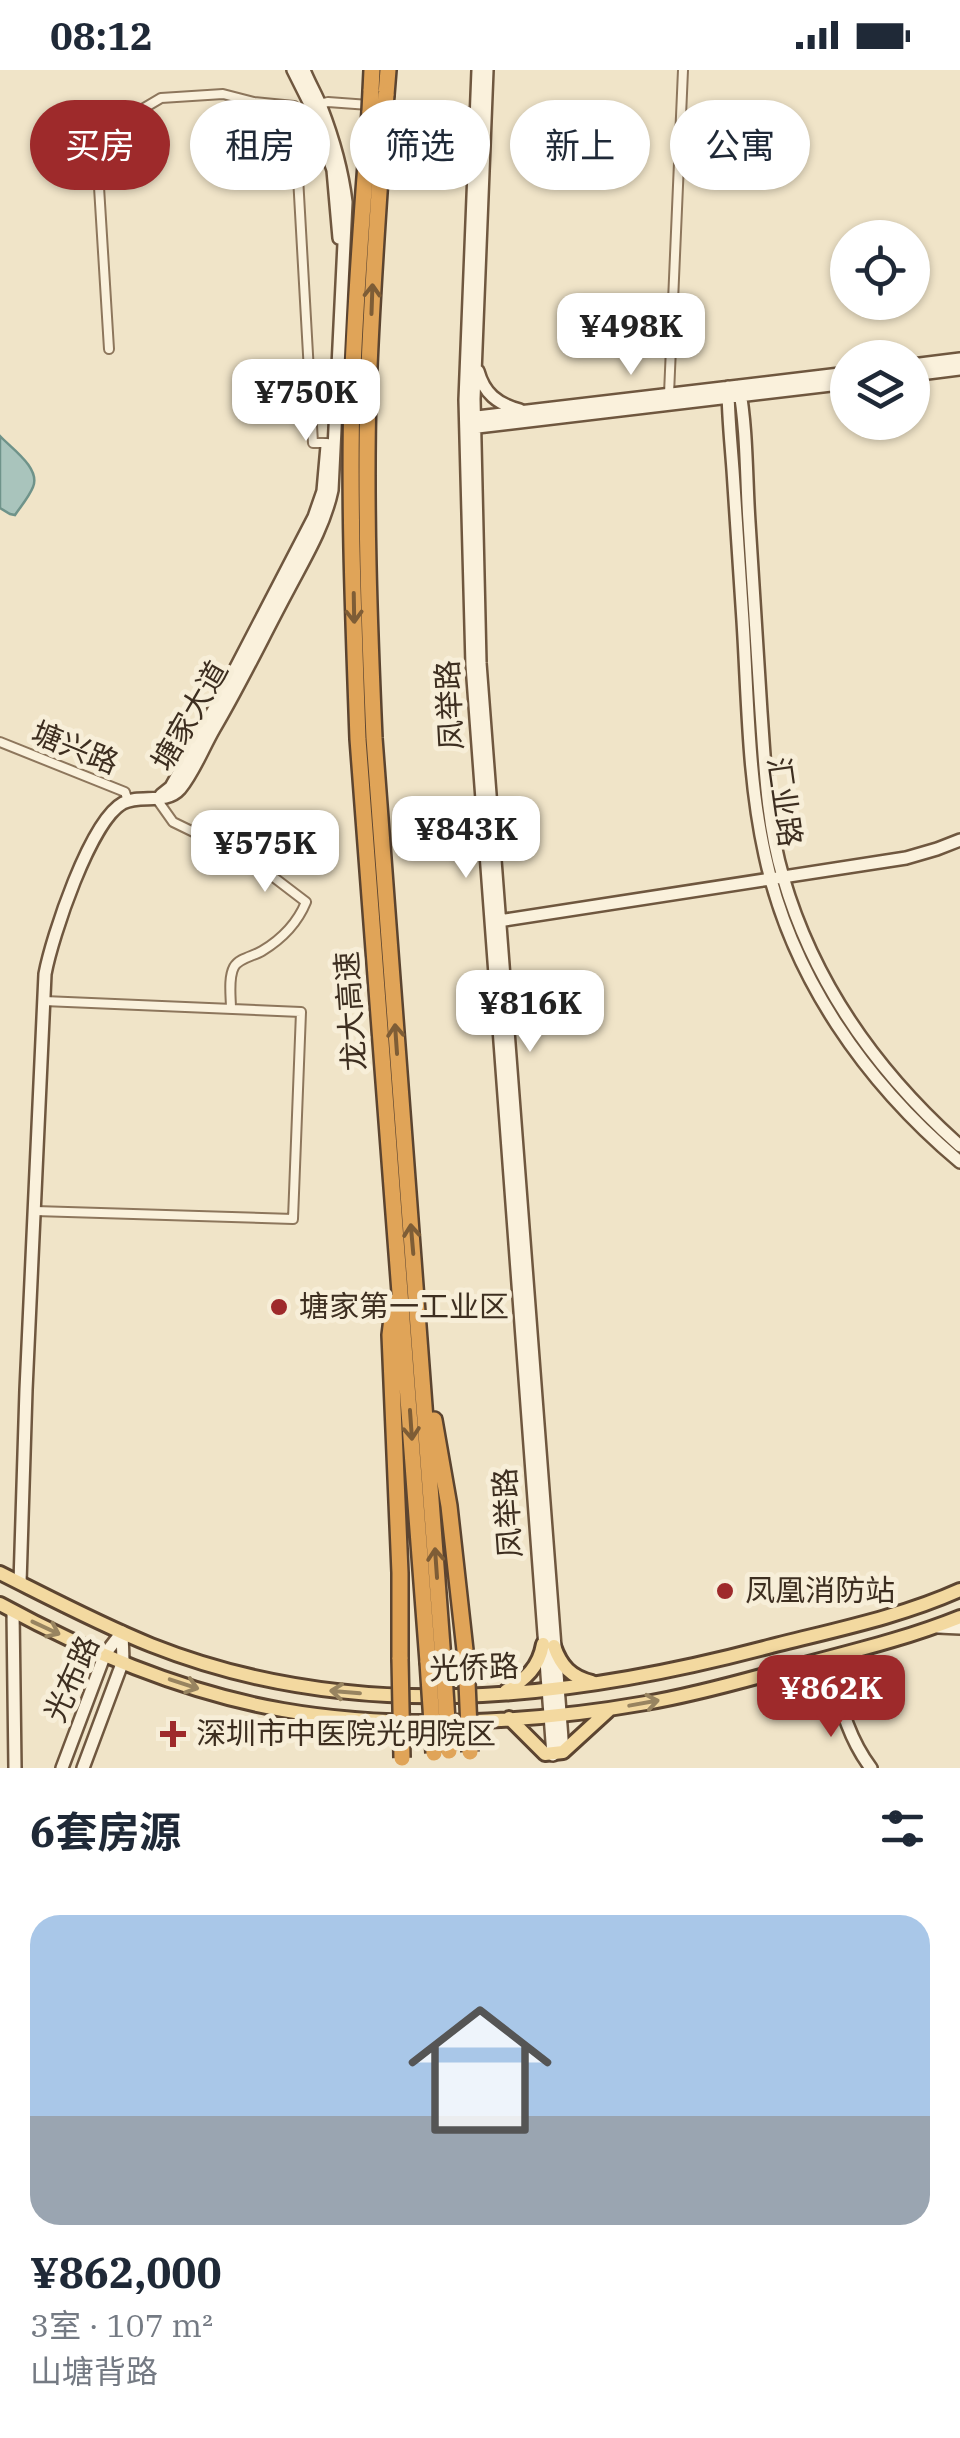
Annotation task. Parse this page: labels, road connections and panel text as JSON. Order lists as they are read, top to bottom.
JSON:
{
  "streets": {
    "highway": ["龙大高速"],
    "main road": ["光侨路"],
    "street": [
      "凤举路",
      "塘家大道",
      "塘兴路",
      "汇业路",
      "光布路"
    ]
  },
  "crossings": [
    ["凤举路", "光侨路"],
    ["光侨路", "光布路"]
  ],
  "places": {
    "other": ["塘家第一工业区", "凤凰消防站"],
    "health": ["深圳市中医院光明院区"]
  },
  "page": {
    "status": "08:12",
    "chip": [
      "买房",
      "租房",
      "筛选",
      "新上",
      "公寓"
    ],
    "price": [
      "¥498K",
      "¥750K",
      "¥843K",
      "¥575K",
      "¥816K",
      "¥862K"
    ],
    "heading": "6套房源",
    "list": [
      {
        "name": "¥862,000",
        "note": "3室 · 107 m² · 山塘背路"
      }
    ]
  }
}
